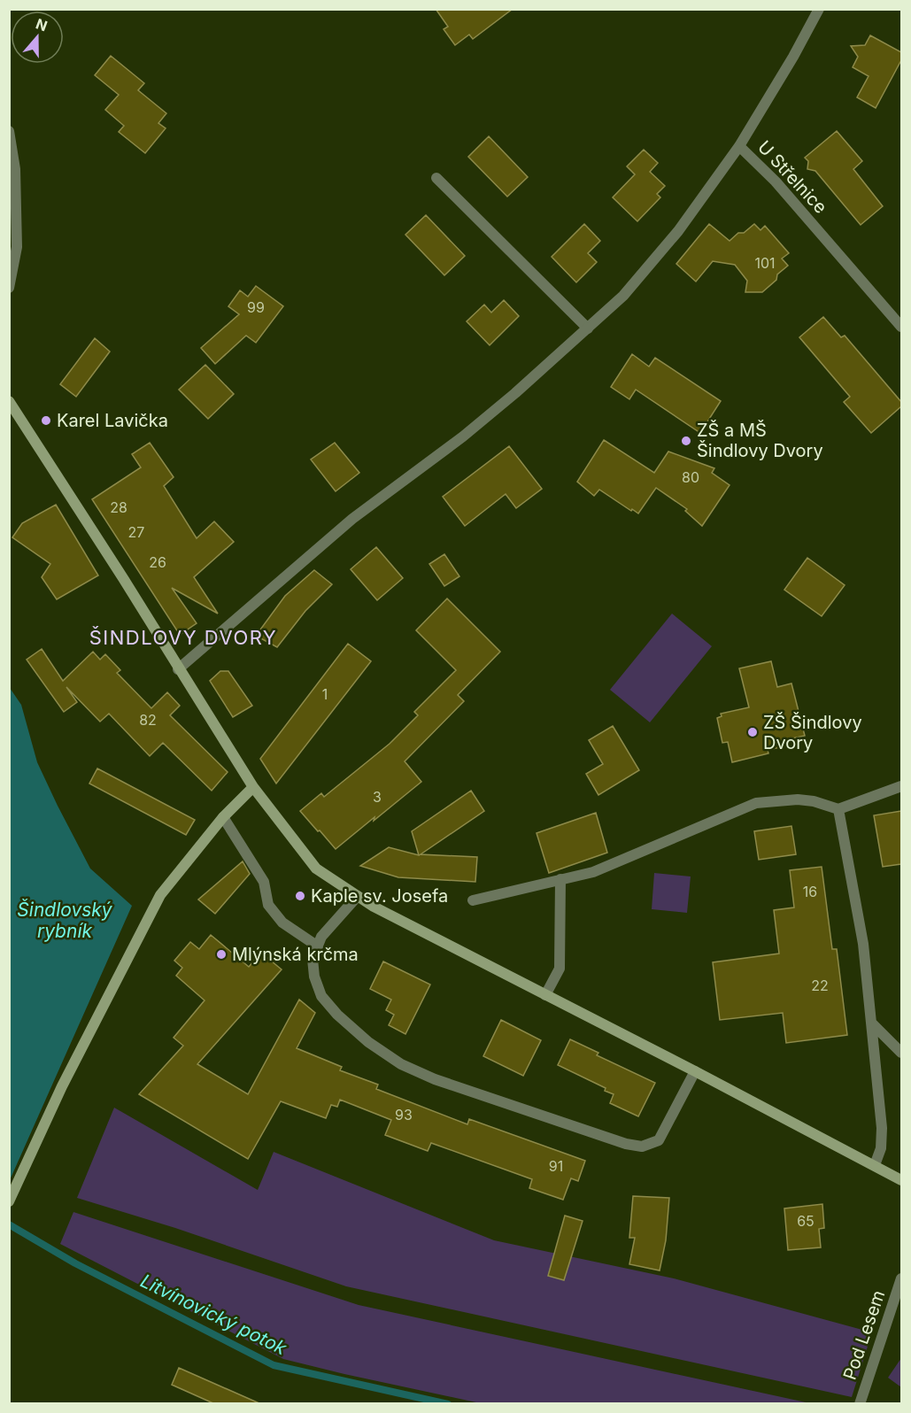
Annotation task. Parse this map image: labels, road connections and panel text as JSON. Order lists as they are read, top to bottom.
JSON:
{
  "streets": {
    "street": ["U Střelnice", "Pod Lesem"]
  },
  "districts": ["ŠINDLOVY DVORY"],
  "water": ["Šindlovský rybník", "Litvínovický potok"],
  "places": [
    "Karel Lavička",
    "ZŠ a MŠ Šindlovy Dvory",
    "ZŠ Šindlovy Dvory",
    "Kaple sv. Josefa",
    "Mlýnská krčma"
  ],
  "house_numbers": [
    "101",
    "99",
    "80",
    "28",
    "27",
    "26",
    "1",
    "82",
    "3",
    "16",
    "22",
    "93",
    "91",
    "65"
  ],
  "north": "top"
}
